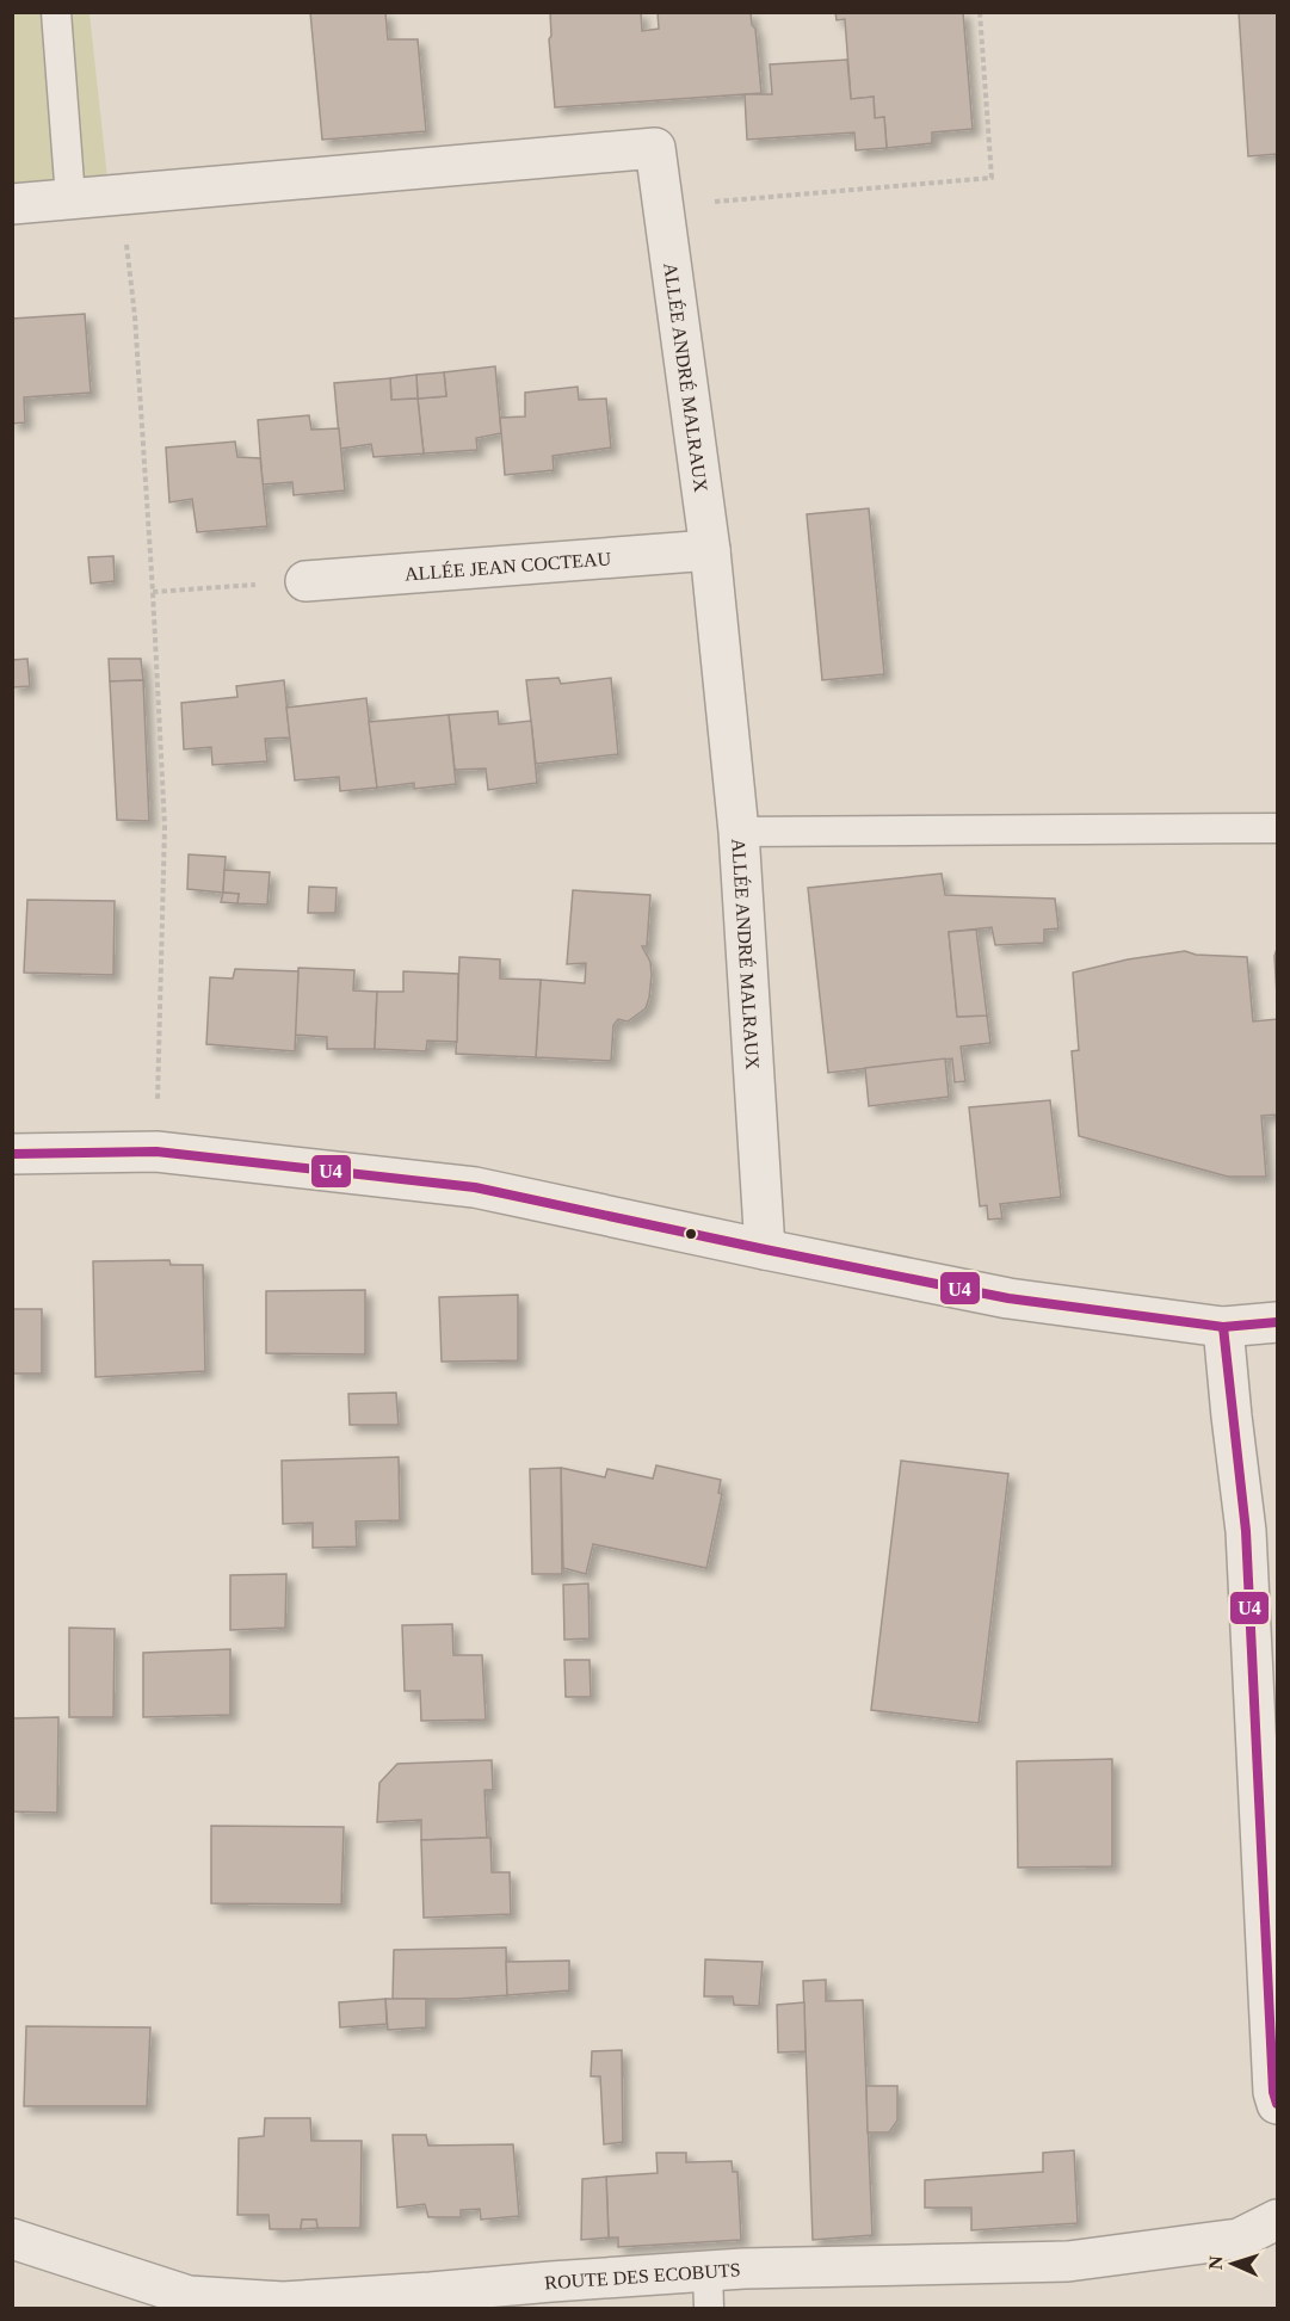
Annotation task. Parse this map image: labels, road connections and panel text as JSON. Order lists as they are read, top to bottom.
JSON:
{
  "streets": {
    "street": ["ALLÉE ANDRÉ MALRAUX", "ALLÉE JEAN COCTEAU", "ROUTE DES ECOBUTS"]
  },
  "crossings": [
    ["ALLÉE ANDRÉ MALRAUX", "ALLÉE JEAN COCTEAU"]
  ],
  "lines": ["transit line U4"],
  "north": "left"
}
